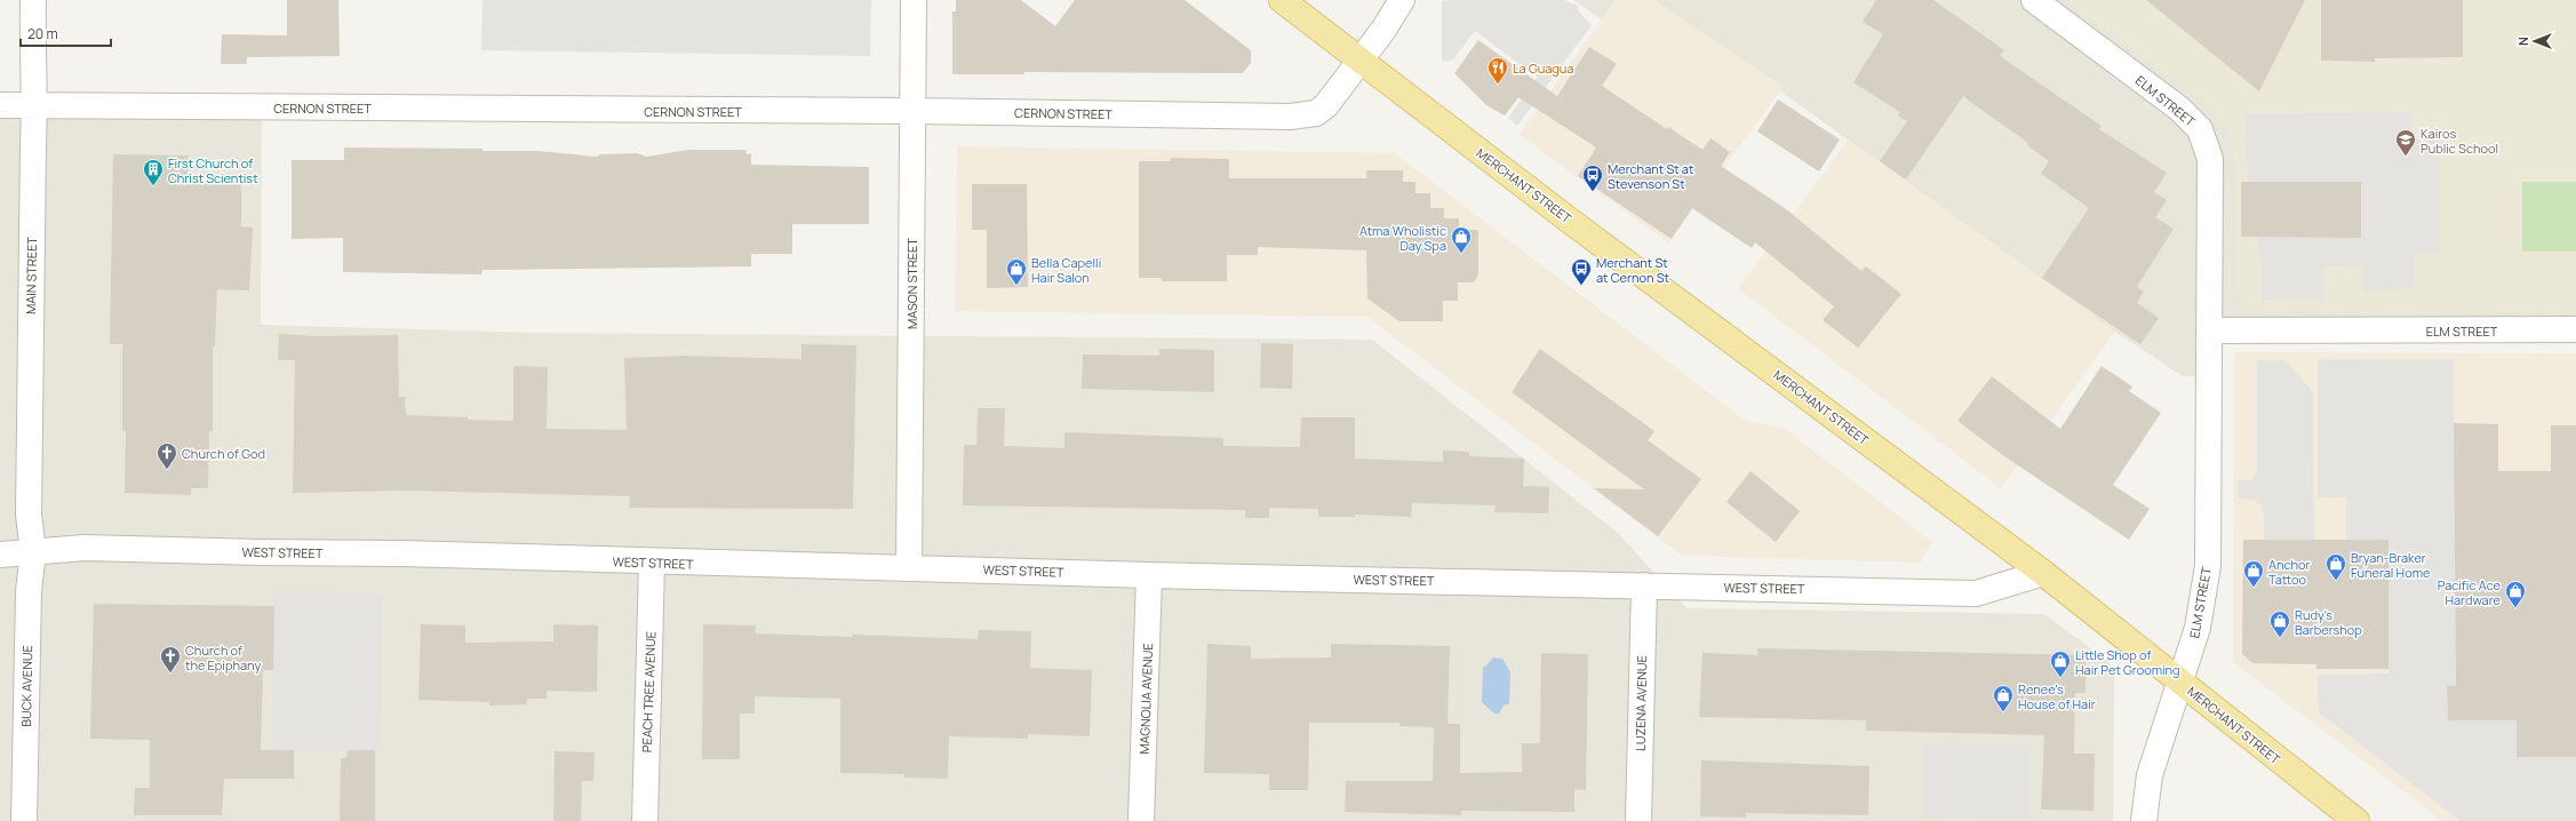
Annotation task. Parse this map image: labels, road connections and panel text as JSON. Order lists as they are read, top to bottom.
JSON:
{
  "streets": {
    "main road": ["MERCHANT STREET"],
    "street": [
      "ELM STREET",
      "CERNON STREET",
      "MAIN STREET",
      "MASON STREET",
      "WEST STREET",
      "BUCK AVENUE",
      "PEACH TREE AVENUE",
      "MAGNOLIA AVENUE",
      "LUZENA AVENUE"
    ]
  },
  "crossings": [
    ["ELM STREET", "MERCHANT STREET"],
    ["CERNON STREET", "MERCHANT STREET"],
    ["CERNON STREET", "MAIN STREET"],
    ["CERNON STREET", "MASON STREET"],
    ["MERCHANT STREET", "WEST STREET"],
    ["MAIN STREET", "WEST STREET"],
    ["MAIN STREET", "BUCK AVENUE"],
    ["MASON STREET", "WEST STREET"],
    ["WEST STREET", "BUCK AVENUE"],
    ["WEST STREET", "PEACH TREE AVENUE"],
    ["WEST STREET", "MAGNOLIA AVENUE"],
    ["WEST STREET", "LUZENA AVENUE"]
  ],
  "places": {
    "restaurant": ["La Guagua"],
    "school or university": ["Kairos Public School"],
    "building": ["First Church of Christ Scientist"],
    "bus stop": ["Merchant St at Stevenson St", "Merchant St at Cernon St"],
    "shop": [
      "Atma Wholistic Day Spa",
      "Bella Capelli Hair Salon",
      "Bryan-Braker Funeral Home",
      "Anchor Tattoo",
      "Pacific Ace Hardware",
      "Rudy's Barbershop",
      "Little Shop of Hair Pet Grooming",
      "Renee's House of Hair"
    ],
    "church": ["Church of God", "Church of the Epiphany"]
  },
  "scale_bar": "20 m",
  "north": "left"
}
